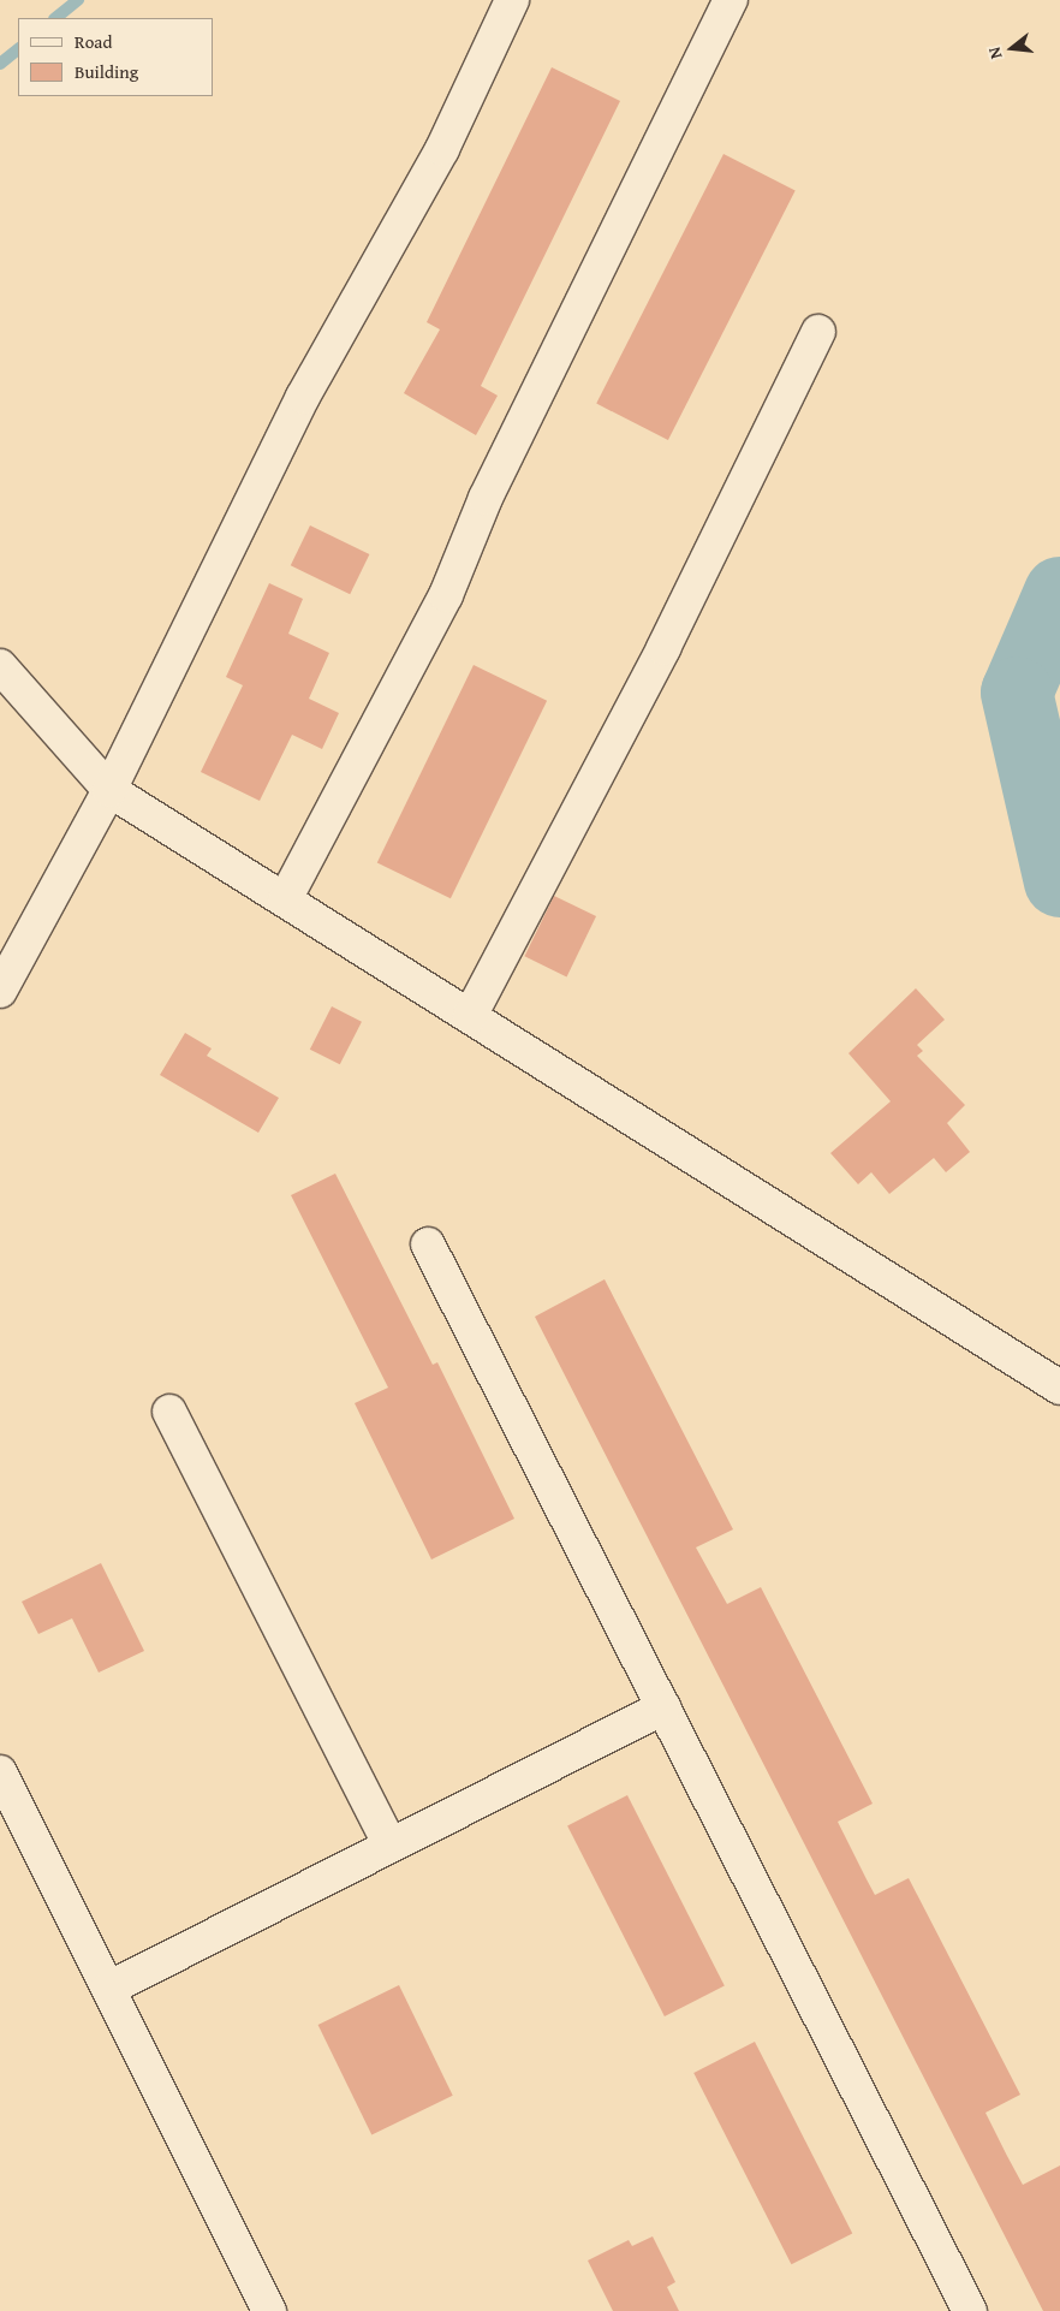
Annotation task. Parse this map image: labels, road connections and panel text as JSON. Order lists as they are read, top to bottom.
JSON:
{
  "legend": ["Road", "Building"],
  "north": "left"
}
